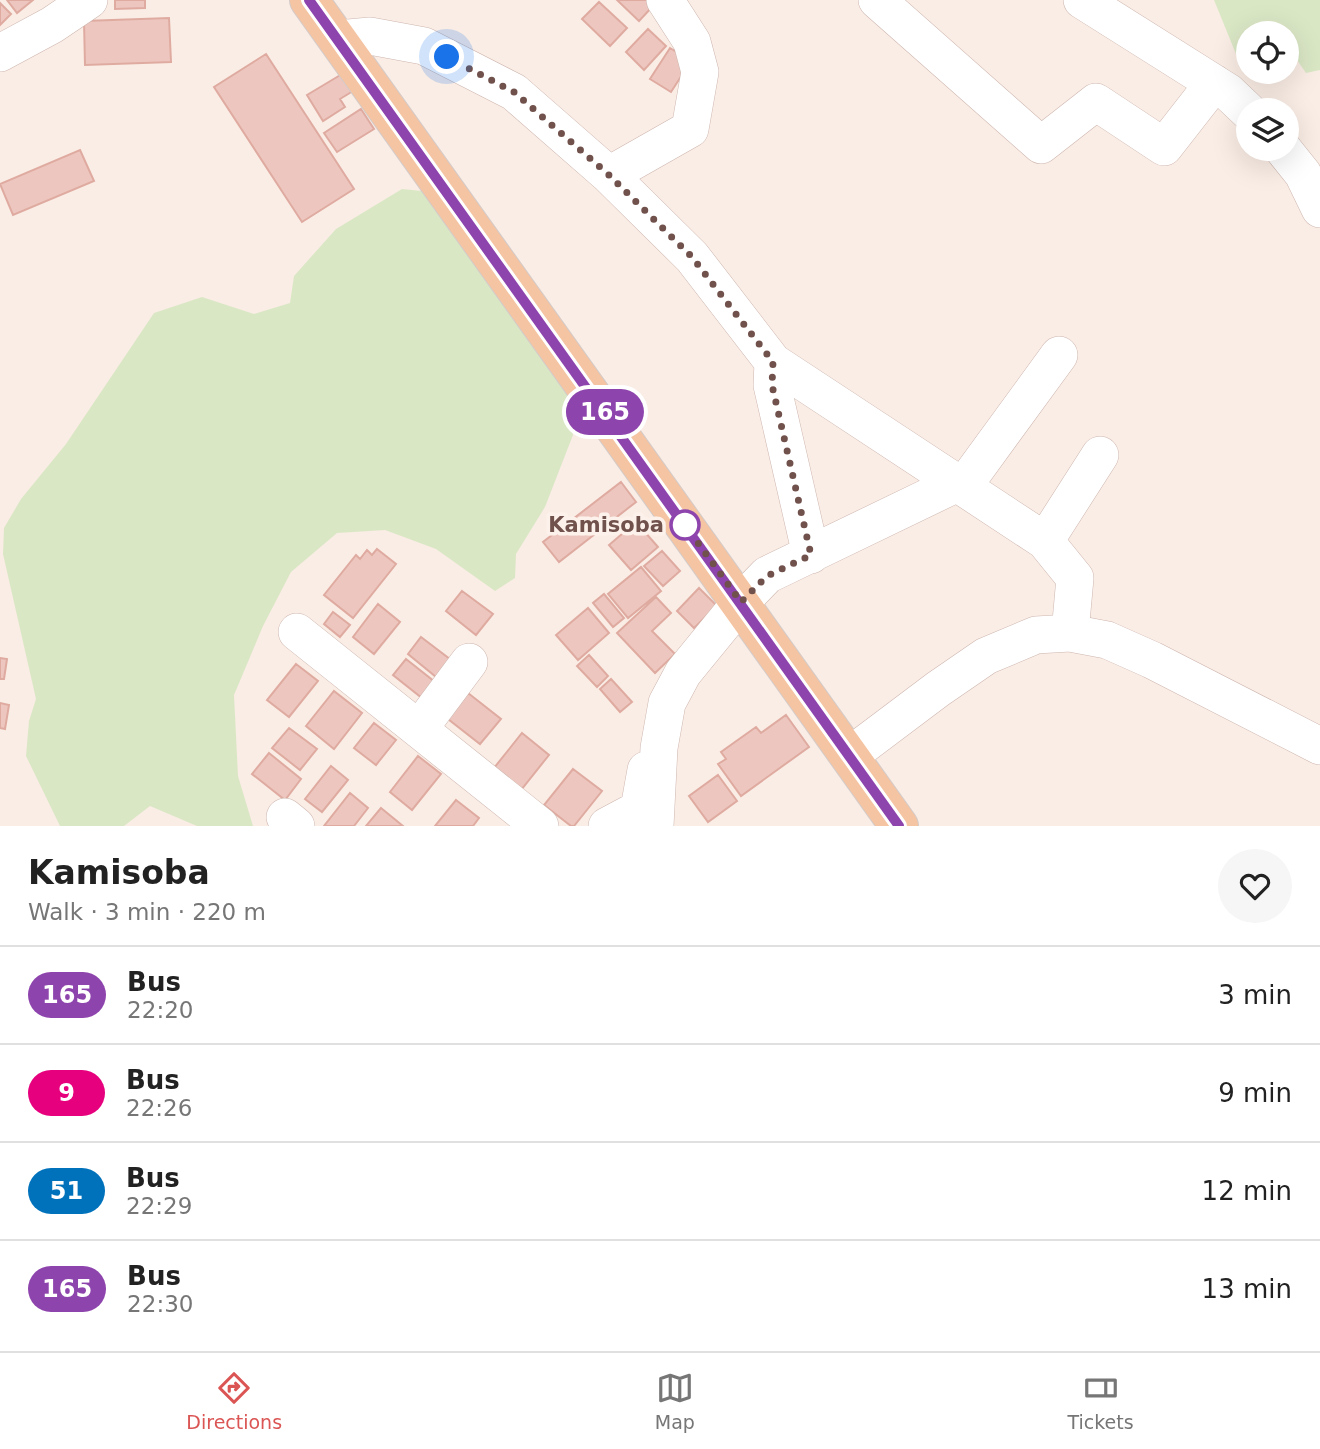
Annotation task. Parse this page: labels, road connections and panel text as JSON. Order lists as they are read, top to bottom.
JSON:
{
  "places": ["Kamisoba"],
  "lines": ["bus line 165"],
  "page": {
    "on_map": "165",
    "heading": ["Kamisoba", "Walk · 3 min · 220 m"],
    "list": [
      {
        "mark": "165",
        "name": "Bus",
        "note": "22:20",
        "value": "3 min"
      },
      {
        "mark": "9",
        "name": "Bus",
        "note": "22:26",
        "value": "9 min"
      },
      {
        "mark": "51",
        "name": "Bus",
        "note": "22:29",
        "value": "12 min"
      },
      {
        "mark": "165",
        "name": "Bus",
        "note": "22:30",
        "value": "13 min"
      }
    ],
    "tabs": ["Directions", "Map", "Tickets"]
  }
}
